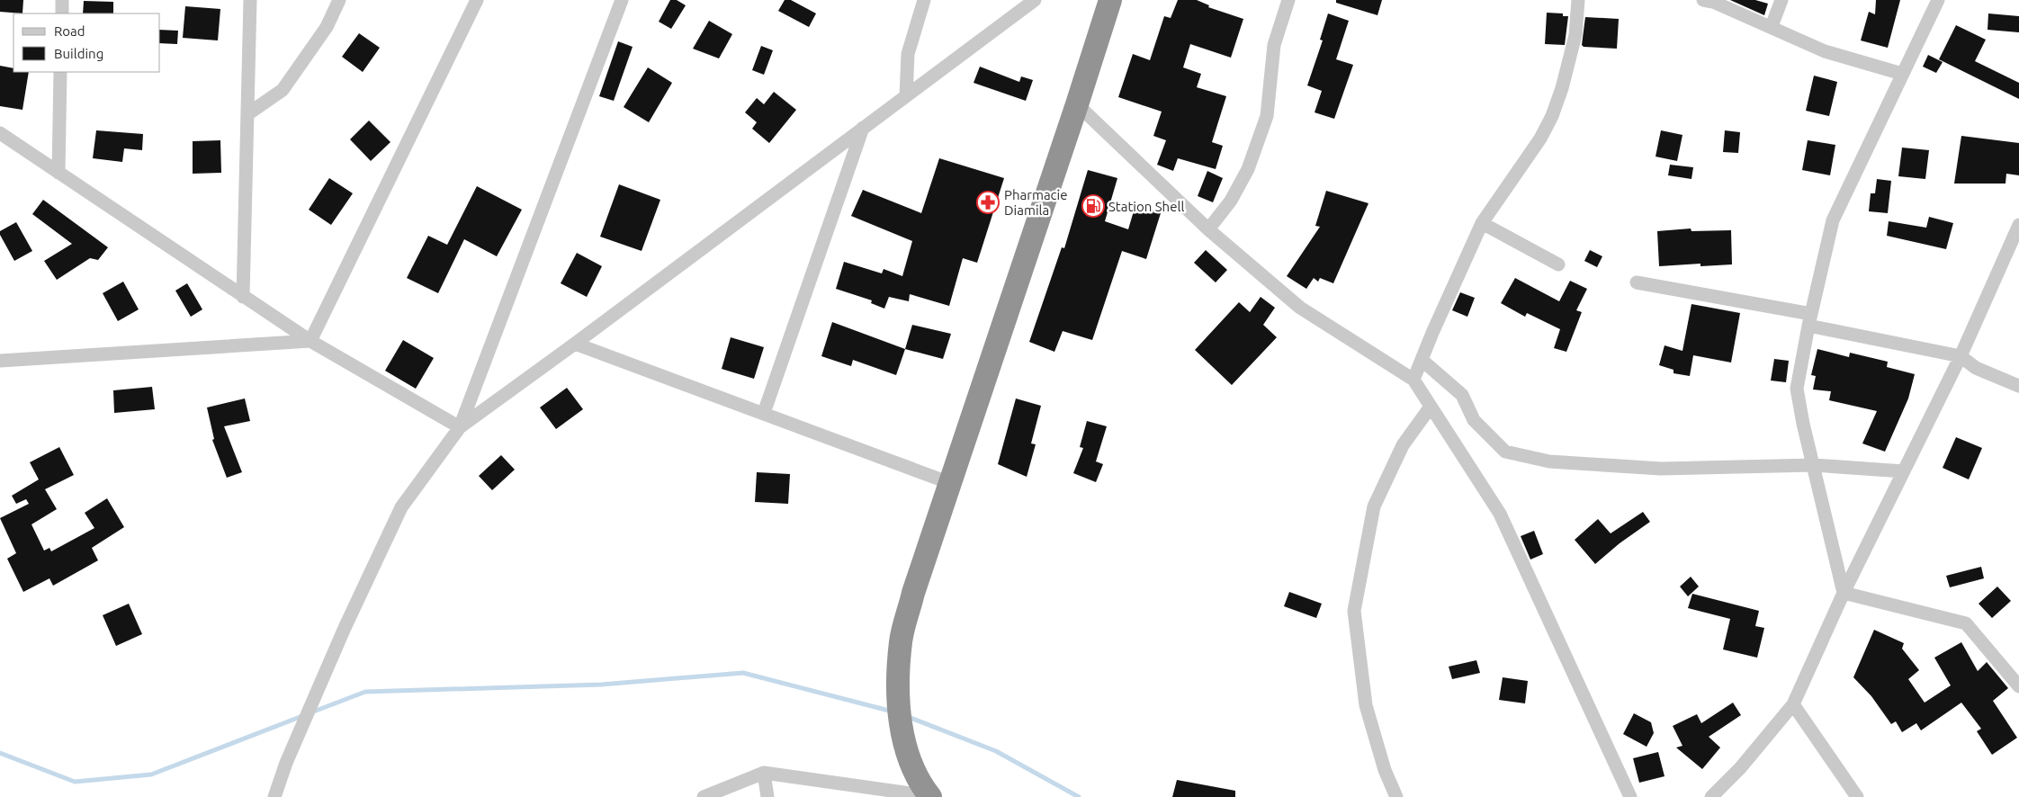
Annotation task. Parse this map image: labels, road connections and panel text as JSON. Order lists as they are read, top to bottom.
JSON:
{
  "places": {
    "pharmacy": ["Pharmacie Diamila"],
    "fuel station": ["Station Shell"]
  },
  "legend": ["Road", "Building"]
}
